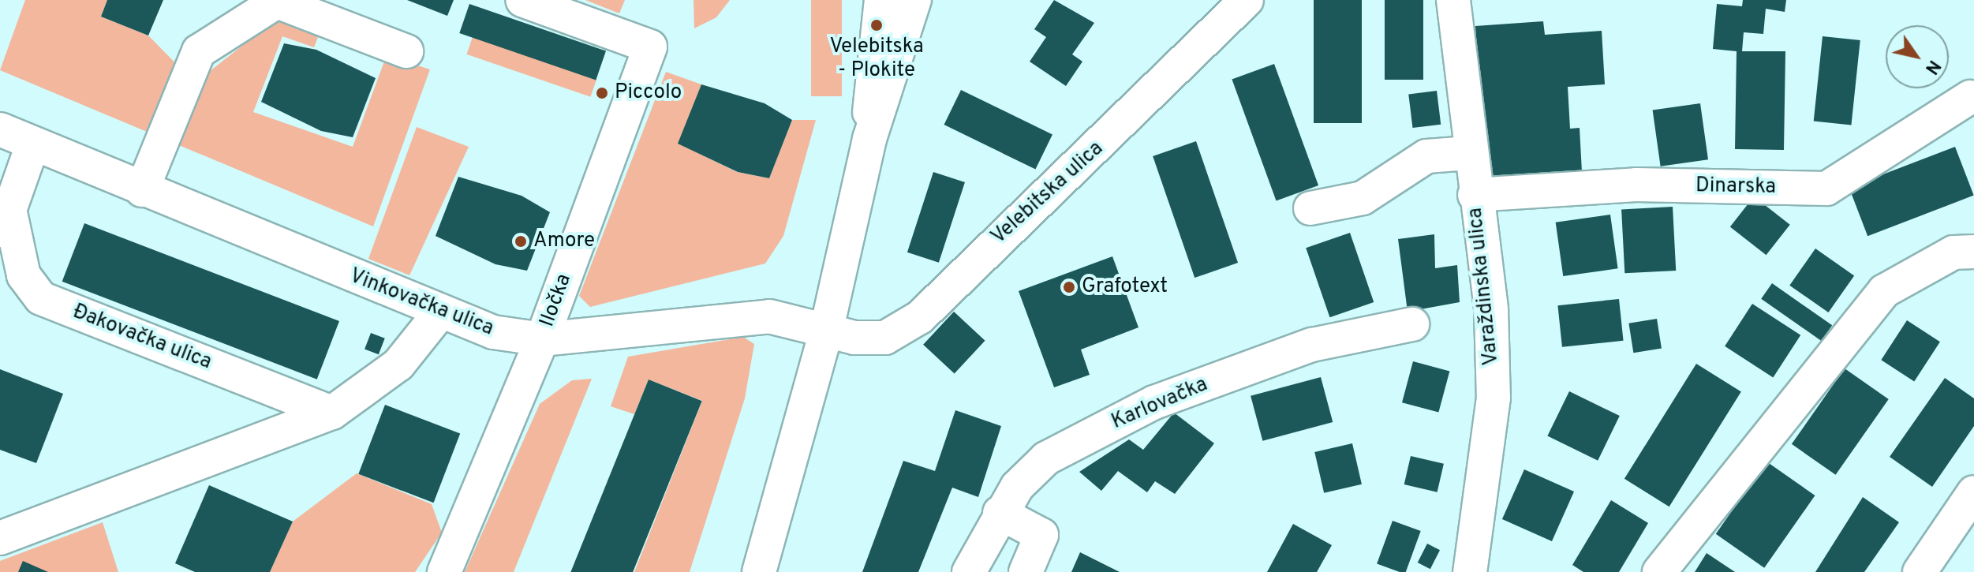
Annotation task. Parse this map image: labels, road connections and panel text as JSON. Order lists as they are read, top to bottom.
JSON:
{
  "streets": {
    "street": [
      "Dinarska",
      "Velebitska ulica",
      "Varaždinska ulica",
      "Iločka",
      "Vinkovačka ulica",
      "Đakovačka ulica",
      "Karlovačka"
    ]
  },
  "crossings": [
    ["Dinarska", "Varaždinska ulica"],
    ["Velebitska ulica", "Vinkovačka ulica"],
    ["Iločka", "Vinkovačka ulica"],
    ["Vinkovačka ulica", "Đakovačka ulica"]
  ],
  "places": [
    "Velebitska - Plokite",
    "Piccolo",
    "Amore",
    "Grafotext"
  ],
  "north": "bottom right"
}
